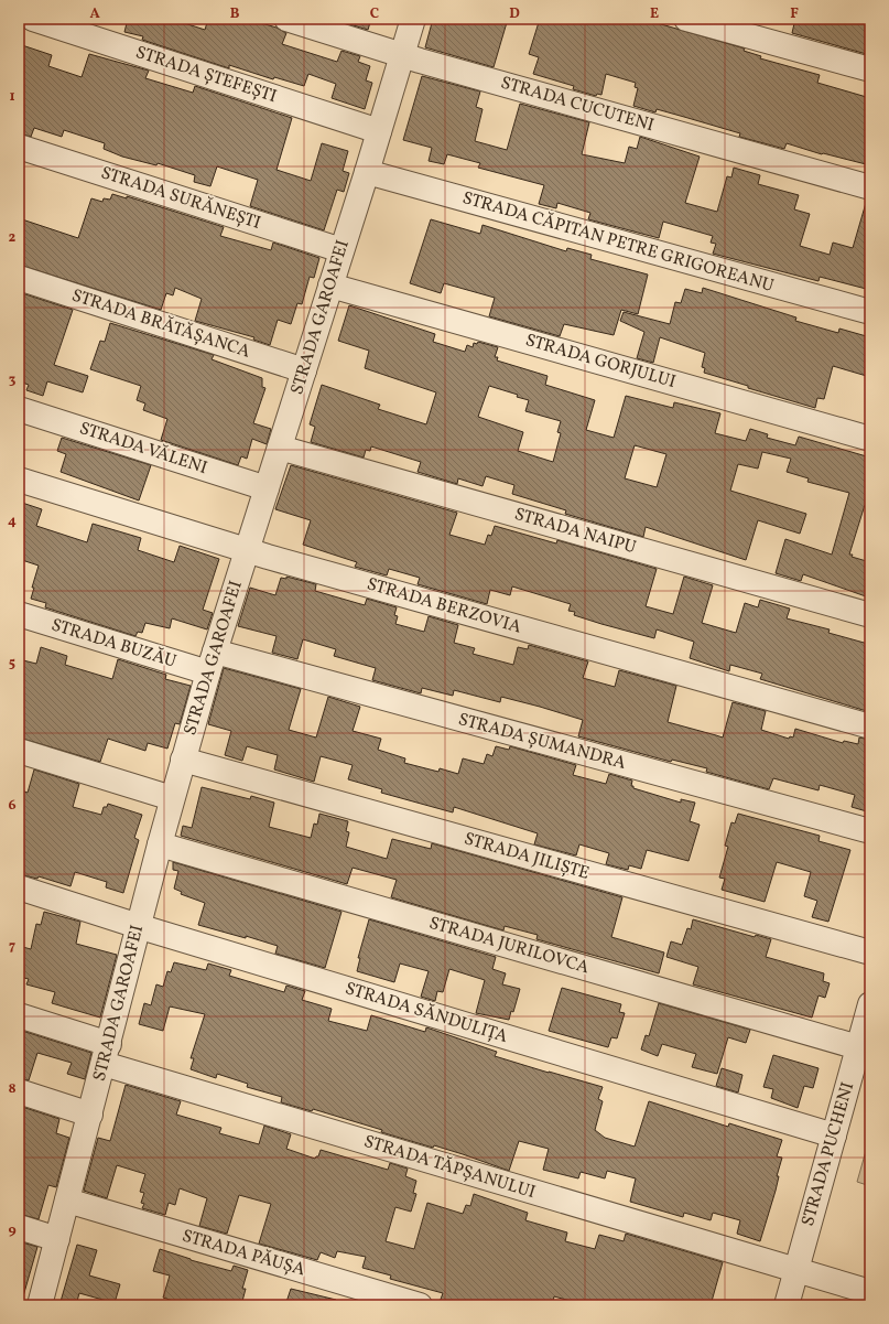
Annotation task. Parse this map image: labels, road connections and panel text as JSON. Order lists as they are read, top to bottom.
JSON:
{
  "streets": {
    "street": [
      "STRADA ȘTEFEȘTI",
      "STRADA CUCUTENI",
      "STRADA SURĂNEȘTI",
      "STRADA CĂPITAN PETRE GRIGOREANU",
      "STRADA GAROAFEI",
      "STRADA BRĂTĂȘANCA",
      "STRADA GORJULUI",
      "STRADA VĂLENI",
      "STRADA NAIPU",
      "STRADA BERZOVIA",
      "STRADA BUZĂU",
      "STRADA ȘUMANDRA",
      "STRADA JILIȘTE",
      "STRADA JURILOVCA",
      "STRADA SĂNDULIȚA",
      "STRADA PUCHENI",
      "STRADA TĂPȘANULUI",
      "STRADA PĂUȘA"
    ]
  },
  "crossings": [
    ["STRADA ȘTEFEȘTI", "STRADA GAROAFEI"],
    ["STRADA CUCUTENI", "STRADA GAROAFEI"],
    ["STRADA SURĂNEȘTI", "STRADA GAROAFEI"],
    ["STRADA CĂPITAN PETRE GRIGOREANU", "STRADA GAROAFEI"],
    ["STRADA GAROAFEI", "STRADA BRĂTĂȘANCA"],
    ["STRADA GAROAFEI", "STRADA GORJULUI"],
    ["STRADA GAROAFEI", "STRADA VĂLENI"],
    ["STRADA GAROAFEI", "STRADA NAIPU"],
    ["STRADA GAROAFEI", "STRADA BERZOVIA"],
    ["STRADA GAROAFEI", "STRADA BUZĂU"],
    ["STRADA GAROAFEI", "STRADA ȘUMANDRA"],
    ["STRADA GAROAFEI", "STRADA JILIȘTE"],
    ["STRADA GAROAFEI", "STRADA JURILOVCA"],
    ["STRADA GAROAFEI", "STRADA SĂNDULIȚA"],
    ["STRADA GAROAFEI", "STRADA TĂPȘANULUI"],
    ["STRADA GAROAFEI", "STRADA PĂUȘA"],
    ["STRADA BUZĂU", "STRADA ȘUMANDRA"],
    ["STRADA JURILOVCA", "STRADA PUCHENI"],
    ["STRADA SĂNDULIȚA", "STRADA PUCHENI"],
    ["STRADA PUCHENI", "STRADA TĂPȘANULUI"]
  ],
  "grid": {
    "columns": [
      "A",
      "B",
      "C",
      "D",
      "E",
      "F"
    ],
    "rows": [
      "1",
      "2",
      "3",
      "4",
      "5",
      "6",
      "7",
      "8",
      "9"
    ]
  }
}
